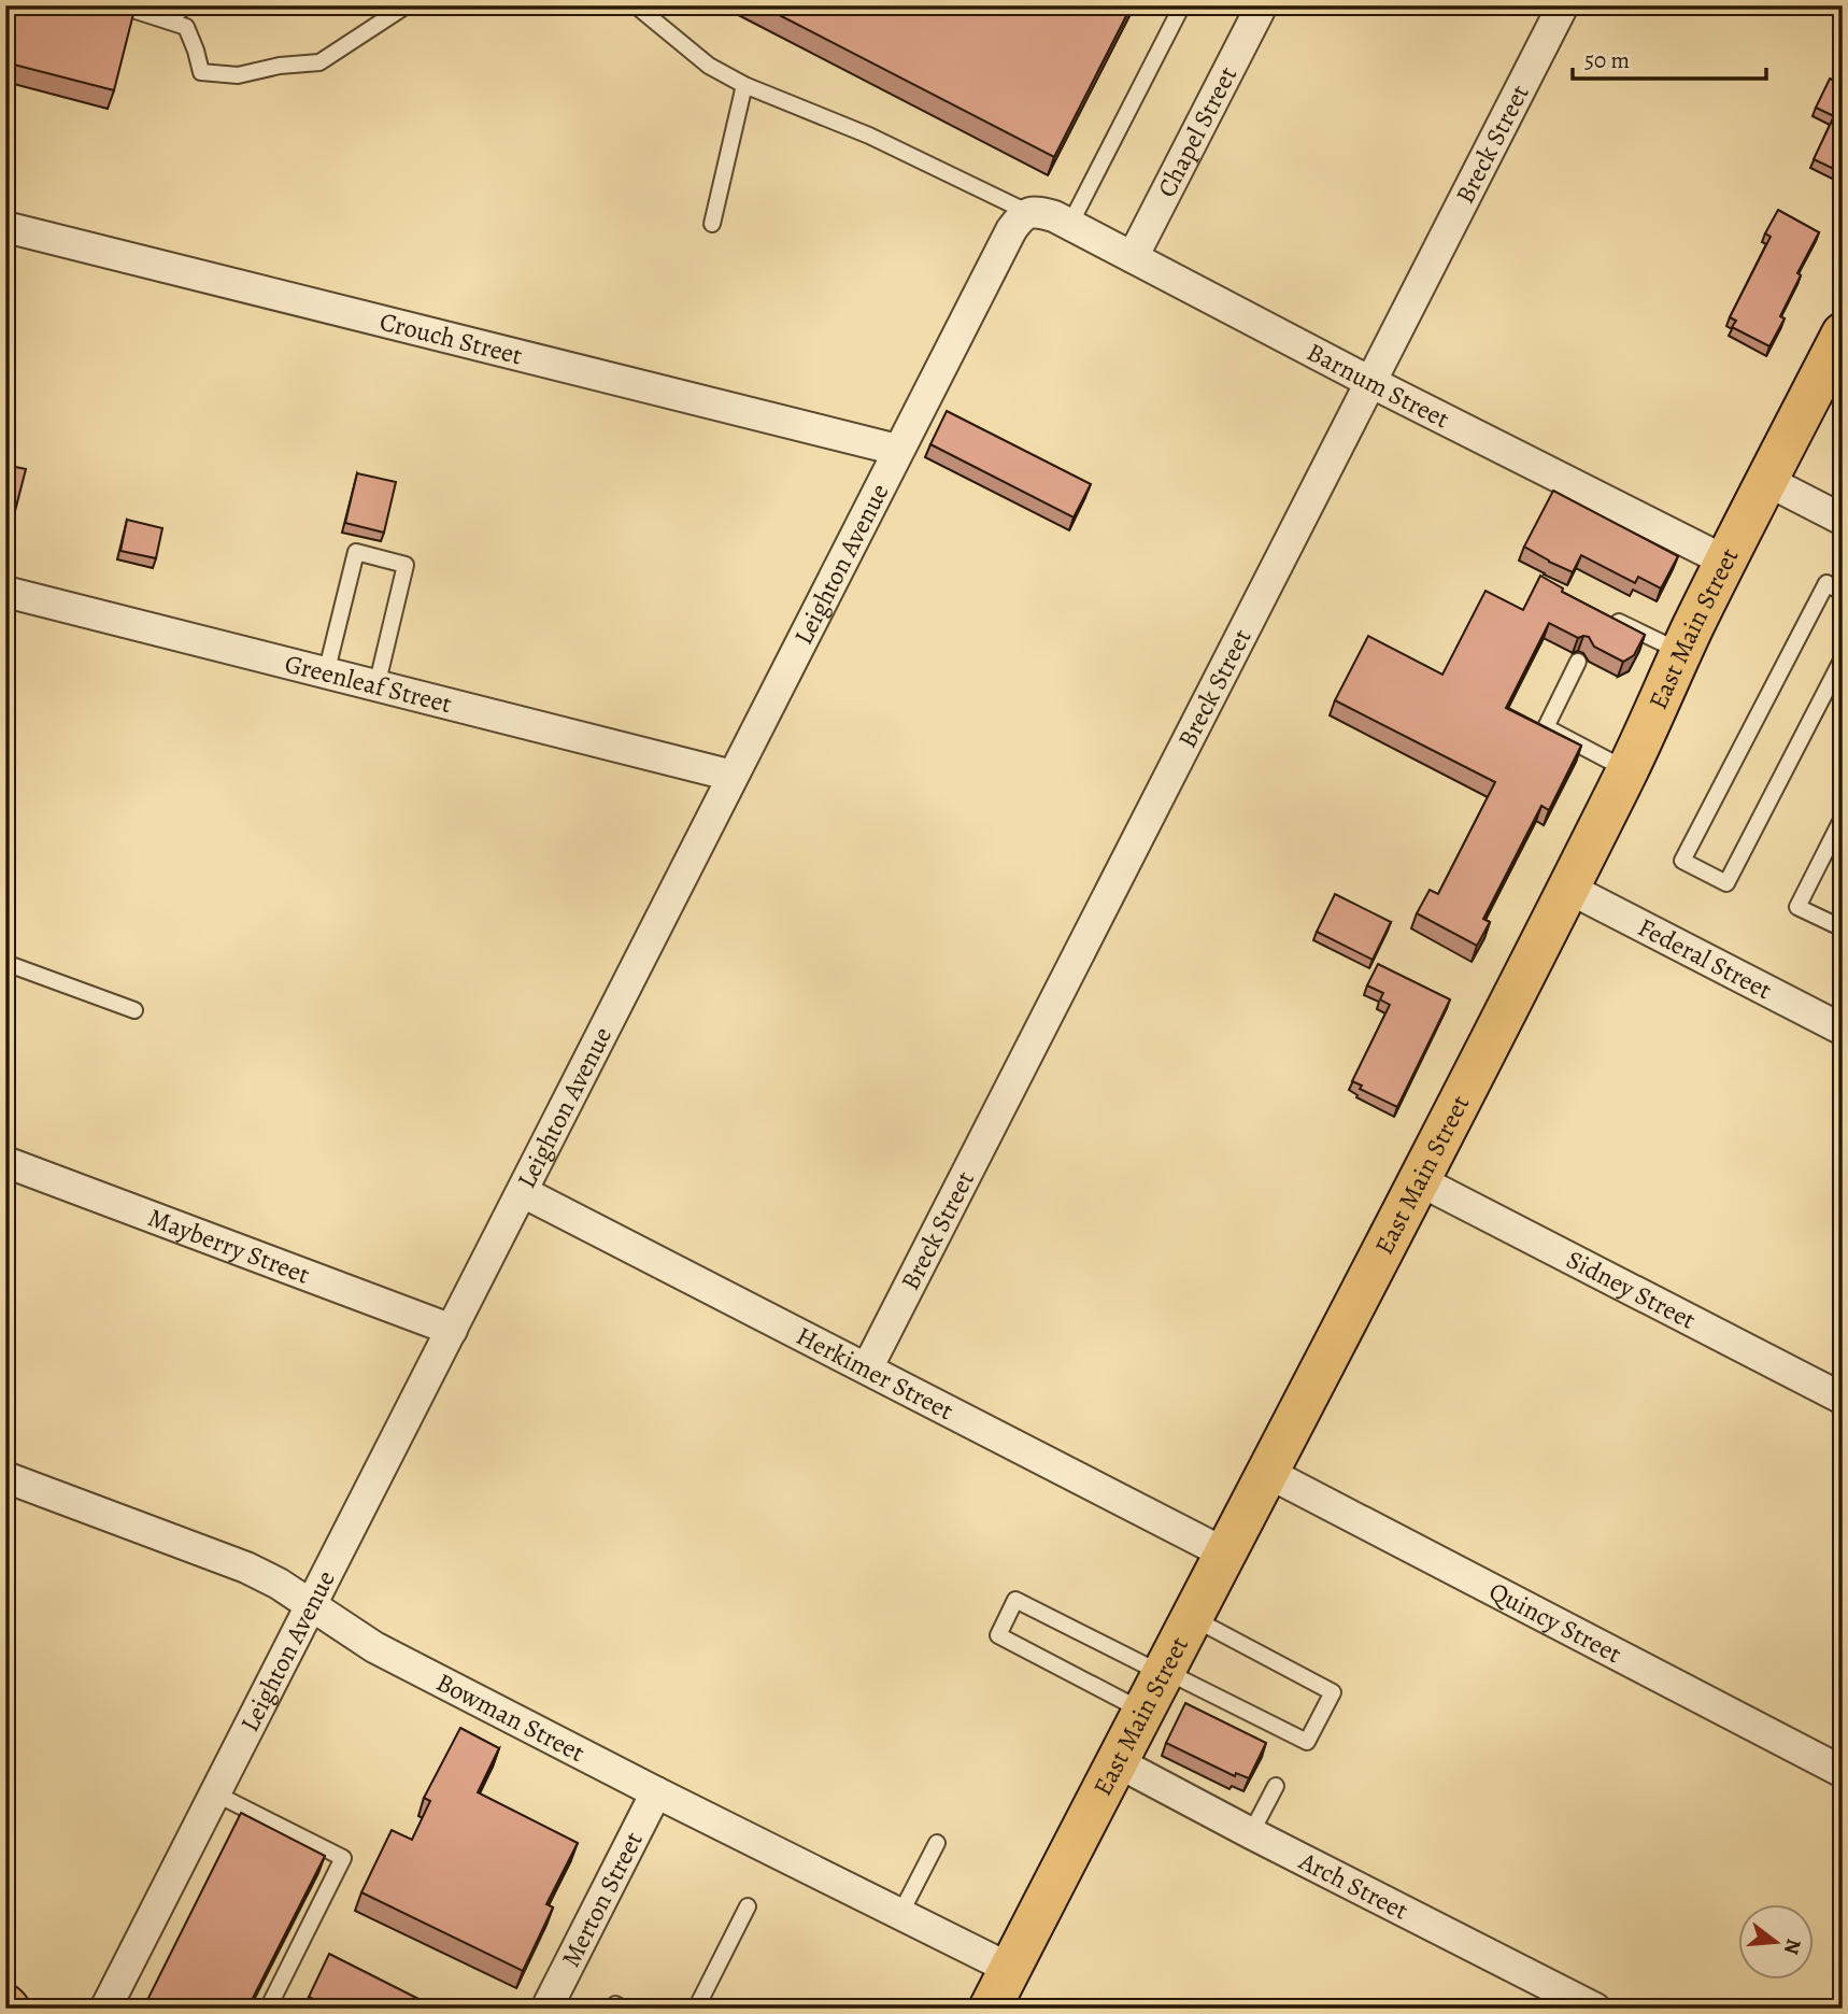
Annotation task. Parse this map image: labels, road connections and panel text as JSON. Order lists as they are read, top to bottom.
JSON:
{
  "streets": {
    "main road": ["East Main Street"],
    "street": [
      "Chapel Street",
      "Breck Street",
      "Crouch Street",
      "Barnum Street",
      "Leighton Avenue",
      "Greenleaf Street",
      "Federal Street",
      "Mayberry Street",
      "Sidney Street",
      "Herkimer Street",
      "Quincy Street",
      "Bowman Street",
      "Arch Street",
      "Merton Street"
    ]
  },
  "crossings": [
    ["Chapel Street", "Barnum Street"],
    ["Breck Street", "Barnum Street"],
    ["Breck Street", "Herkimer Street"],
    ["Crouch Street", "Leighton Avenue"],
    ["Barnum Street", "Leighton Avenue"],
    ["Barnum Street", "East Main Street"],
    ["Leighton Avenue", "Greenleaf Street"],
    ["Leighton Avenue", "Mayberry Street"],
    ["Leighton Avenue", "Herkimer Street"],
    ["Leighton Avenue", "Bowman Street"],
    ["East Main Street", "Federal Street"],
    ["East Main Street", "Sidney Street"],
    ["East Main Street", "Herkimer Street"],
    ["East Main Street", "Quincy Street"],
    ["East Main Street", "Bowman Street"],
    ["East Main Street", "Arch Street"],
    ["Bowman Street", "Merton Street"]
  ],
  "scale_bar": "50 m",
  "north": "right"
}
